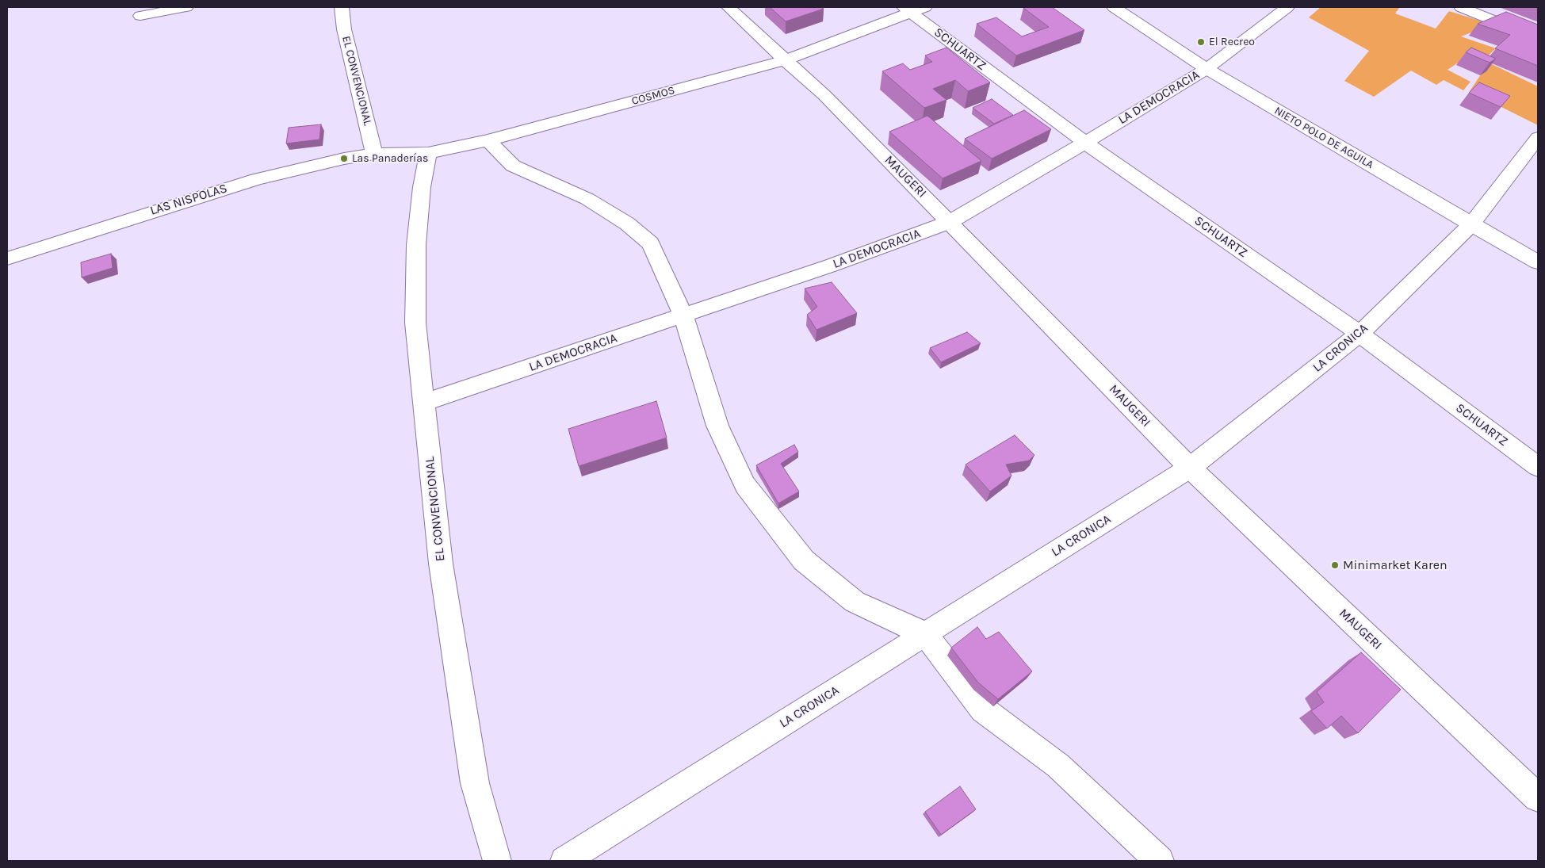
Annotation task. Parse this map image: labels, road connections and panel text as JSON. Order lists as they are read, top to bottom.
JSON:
{
  "streets": {
    "street": [
      "SCHUARTZ",
      "EL CONVENCIONAL",
      "COSMOS",
      "LA DEMOCRACIA",
      "NIETO POLO DE AGUILA",
      "MAUGERI",
      "LAS NISPOLAS",
      "LA CRONICA"
    ]
  },
  "crossings": [
    ["SCHUARTZ", "COSMOS"],
    ["SCHUARTZ", "LA DEMOCRACIA"],
    ["SCHUARTZ", "LA CRONICA"],
    ["EL CONVENCIONAL", "COSMOS"],
    ["EL CONVENCIONAL", "LA DEMOCRACIA"],
    ["EL CONVENCIONAL", "LAS NISPOLAS"],
    ["COSMOS", "MAUGERI"],
    ["COSMOS", "LAS NISPOLAS"],
    ["LA DEMOCRACIA", "NIETO POLO DE AGUILA"],
    ["LA DEMOCRACIA", "MAUGERI"],
    ["NIETO POLO DE AGUILA", "LA CRONICA"],
    ["MAUGERI", "LA CRONICA"]
  ],
  "places": ["El Recreo", "Las Panaderías", "Minimarket Karen"]
}
